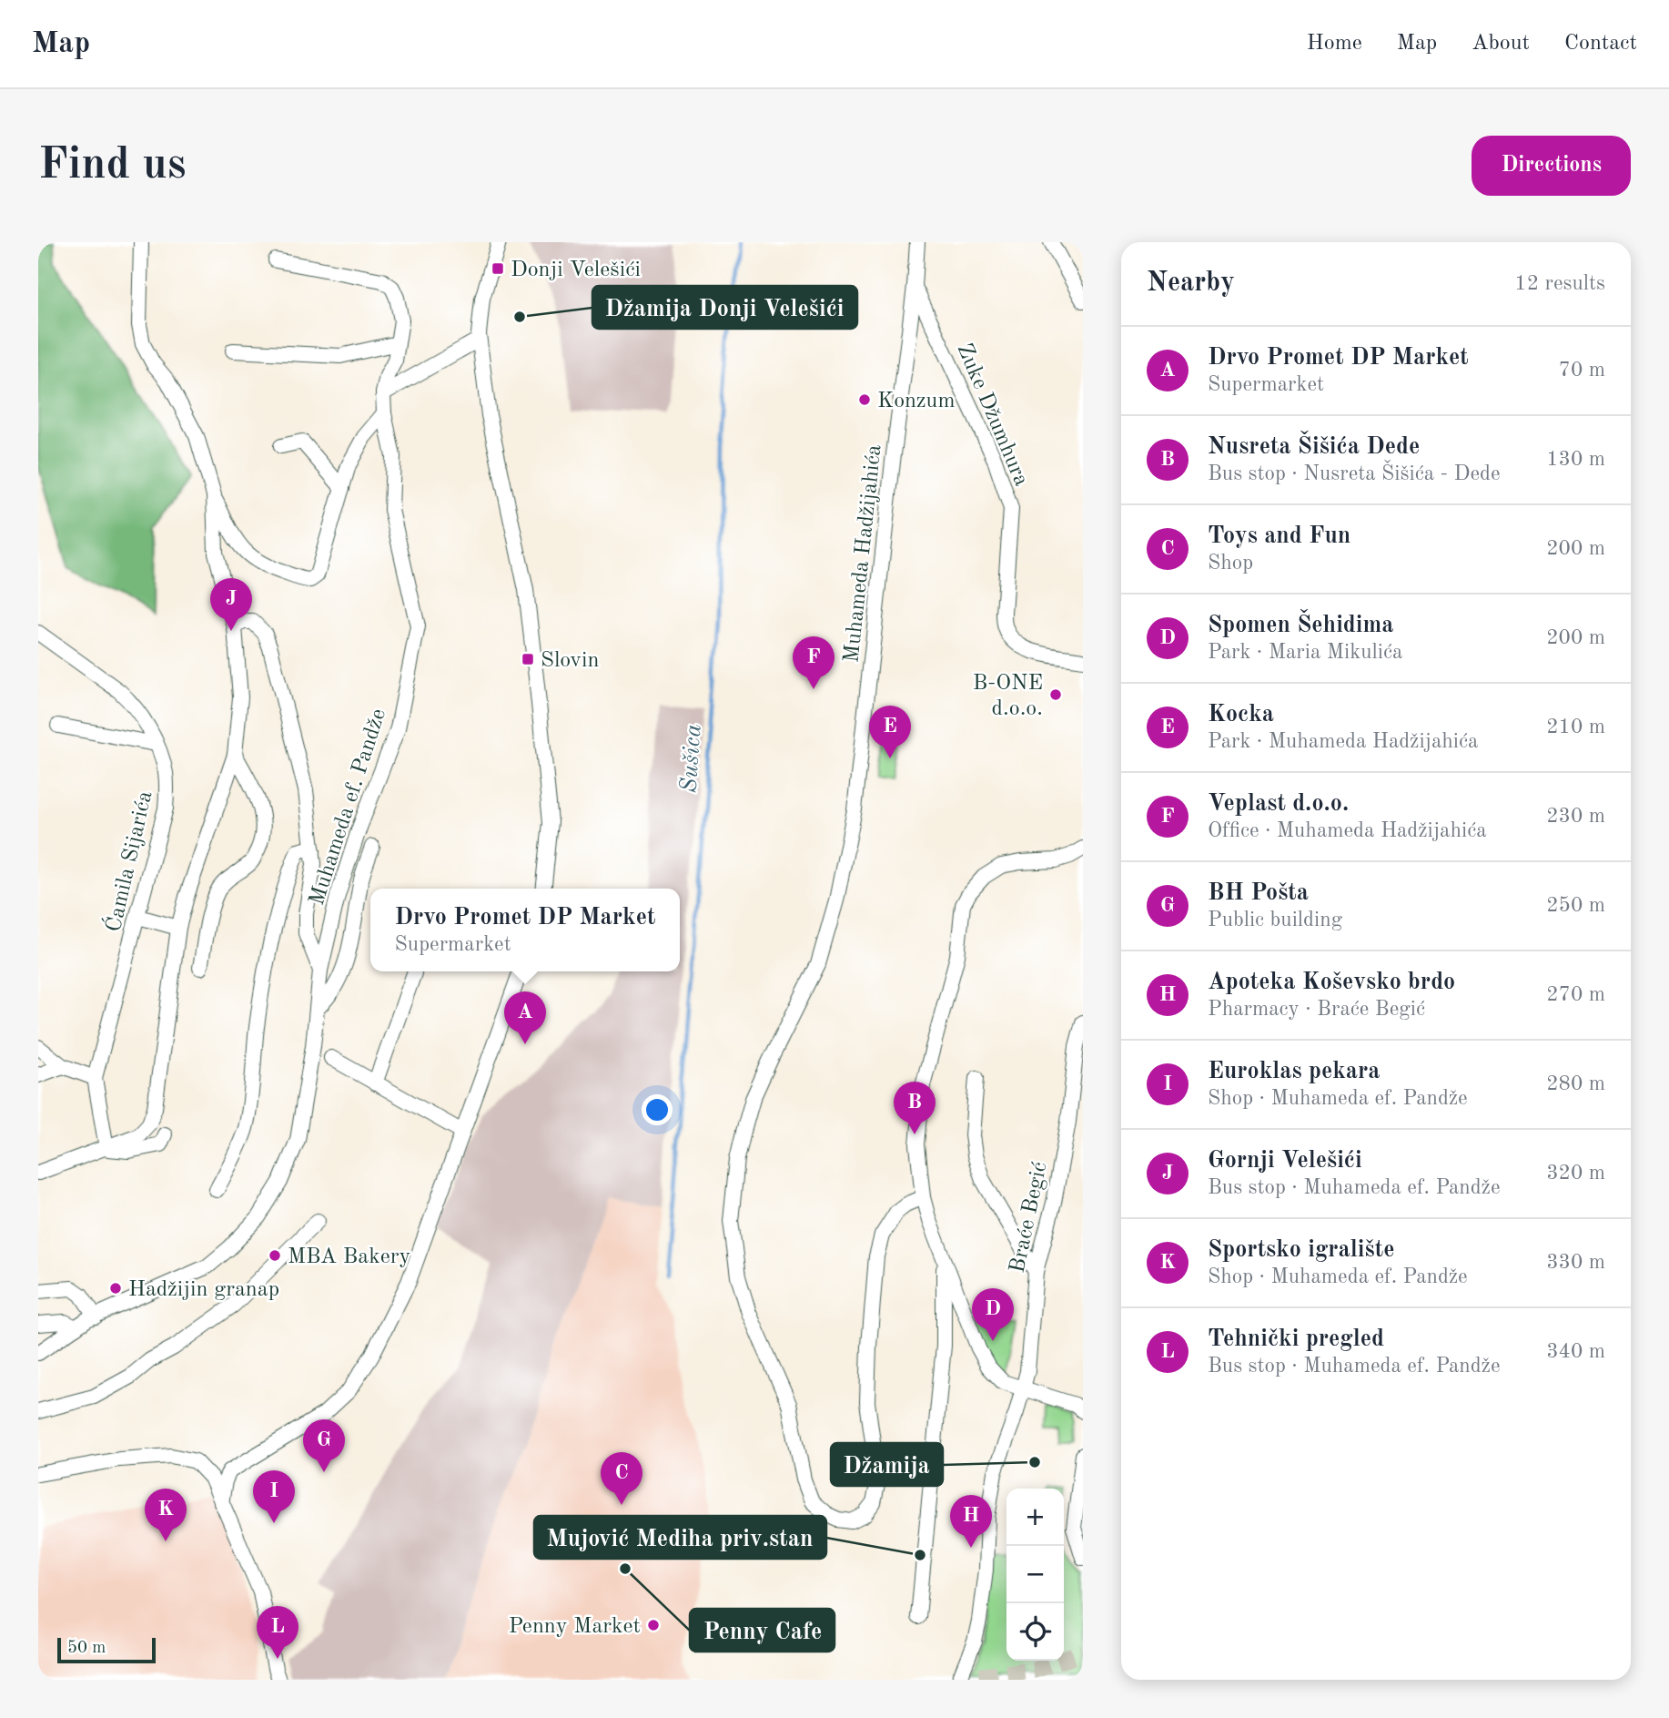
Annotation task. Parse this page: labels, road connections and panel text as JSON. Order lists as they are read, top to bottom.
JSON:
{
  "streets": {
    "street": [
      "Zuke Džumhura",
      "Muhameda Hadžijahića",
      "Muhameda ef. Pandže",
      "Ćamila Sijarića",
      "Braće Begić"
    ]
  },
  "crossings": [
    ["Zuke Džumhura", "Muhameda Hadžijahića"]
  ],
  "water": ["Sušica"],
  "places": {
    "transit": ["Donji Velešići", "Slovin"],
    "other": [
      "Džamija Donji Velešići",
      "Konzum",
      "B-ONE d.o.o.",
      "MBA Bakery",
      "Hadžijin granap",
      "Džamija",
      "Mujović Mediha priv.stan",
      "Penny Cafe",
      "Penny Market"
    ]
  },
  "scale_bar": "50 m",
  "page": {
    "header": "Map",
    "nav": [
      "Home",
      "Map",
      "About",
      "Contact"
    ],
    "buttons": "Directions",
    "title": "Find us",
    "heading": ["Nearby", "12 results"],
    "list": [
      {
        "mark": "A",
        "name": "Drvo Promet DP Market",
        "note": "Supermarket",
        "value": "70 m"
      },
      {
        "mark": "B",
        "name": "Nusreta Šišića Dede",
        "note": "Bus stop · Nusreta Šišića - Dede",
        "value": "130 m"
      },
      {
        "mark": "C",
        "name": "Toys and Fun",
        "note": "Shop",
        "value": "200 m"
      },
      {
        "mark": "D",
        "name": "Spomen Šehidima",
        "note": "Park · Maria Mikulića",
        "value": "200 m"
      },
      {
        "mark": "E",
        "name": "Kocka",
        "note": "Park · Muhameda Hadžijahića",
        "value": "210 m"
      },
      {
        "mark": "F",
        "name": "Veplast d.o.o.",
        "note": "Office · Muhameda Hadžijahića",
        "value": "230 m"
      },
      {
        "mark": "G",
        "name": "BH Pošta",
        "note": "Public building",
        "value": "250 m"
      },
      {
        "mark": "H",
        "name": "Apoteka Koševsko brdo",
        "note": "Pharmacy · Braće Begić",
        "value": "270 m"
      },
      {
        "mark": "I",
        "name": "Euroklas pekara",
        "note": "Shop · Muhameda ef. Pandže",
        "value": "280 m"
      },
      {
        "mark": "J",
        "name": "Gornji Velešići",
        "note": "Bus stop · Muhameda ef. Pandže",
        "value": "320 m"
      },
      {
        "mark": "K",
        "name": "Sportsko igralište",
        "note": "Shop · Muhameda ef. Pandže",
        "value": "330 m"
      },
      {
        "mark": "L",
        "name": "Tehnički pregled",
        "note": "Bus stop · Muhameda ef. Pandže",
        "value": "340 m"
      }
    ],
    "pins": [
      "J",
      "F",
      "E",
      "A",
      "B",
      "D",
      "G",
      "C",
      "I",
      "K",
      "H",
      "L"
    ],
    "popup": ["Drvo Promet DP Market", "Supermarket"],
    "map_buttons": ["+", "−"],
    "scale": "50 m"
  }
}
